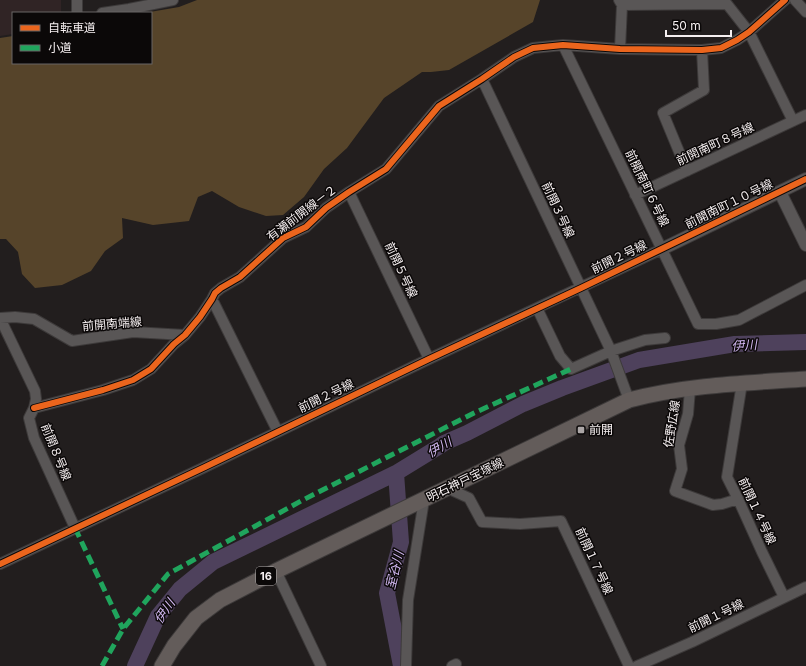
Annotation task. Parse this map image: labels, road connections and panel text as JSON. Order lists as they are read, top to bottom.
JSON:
{
  "streets": {
    "main road": ["明石神戸宝塚線", "16"],
    "street": [
      "前開南町８号線",
      "前開南町６号線",
      "前開南町１０号線",
      "前開３号線",
      "有瀬前開線－２",
      "前開２号線",
      "前開５号線",
      "前開南端線",
      "佐野広線",
      "前開８号線",
      "前開１４号線",
      "前開１７号線",
      "前開１号線"
    ]
  },
  "crossings": [
    ["前開南町８号線", "前開南町６号線"],
    ["前開南町６号線", "前開南町１０号線"],
    ["前開南町６号線", "有瀬前開線－２"],
    ["前開南町６号線", "前開２号線"],
    ["前開南町１０号線", "前開２号線"],
    ["前開３号線", "有瀬前開線－２"],
    ["前開３号線", "前開２号線"],
    ["有瀬前開線－２", "前開５号線"],
    ["有瀬前開線－２", "前開南端線"],
    ["有瀬前開線－２", "前開８号線"],
    ["前開２号線", "前開５号線"],
    ["前開２号線", "前開８号線"],
    ["前開南端線", "前開８号線"],
    ["佐野広線", "明石神戸宝塚線"],
    ["佐野広線", "前開１４号線"],
    ["明石神戸宝塚線", "前開１４号線"],
    ["明石神戸宝塚線", "前開１７号線"],
    ["前開１４号線", "前開１号線"]
  ],
  "water": ["伊川", "室谷川"],
  "places": {
    "transit": ["前開"]
  },
  "legend": ["自転車道", "小道"],
  "scale_bar": "50 m"
}
